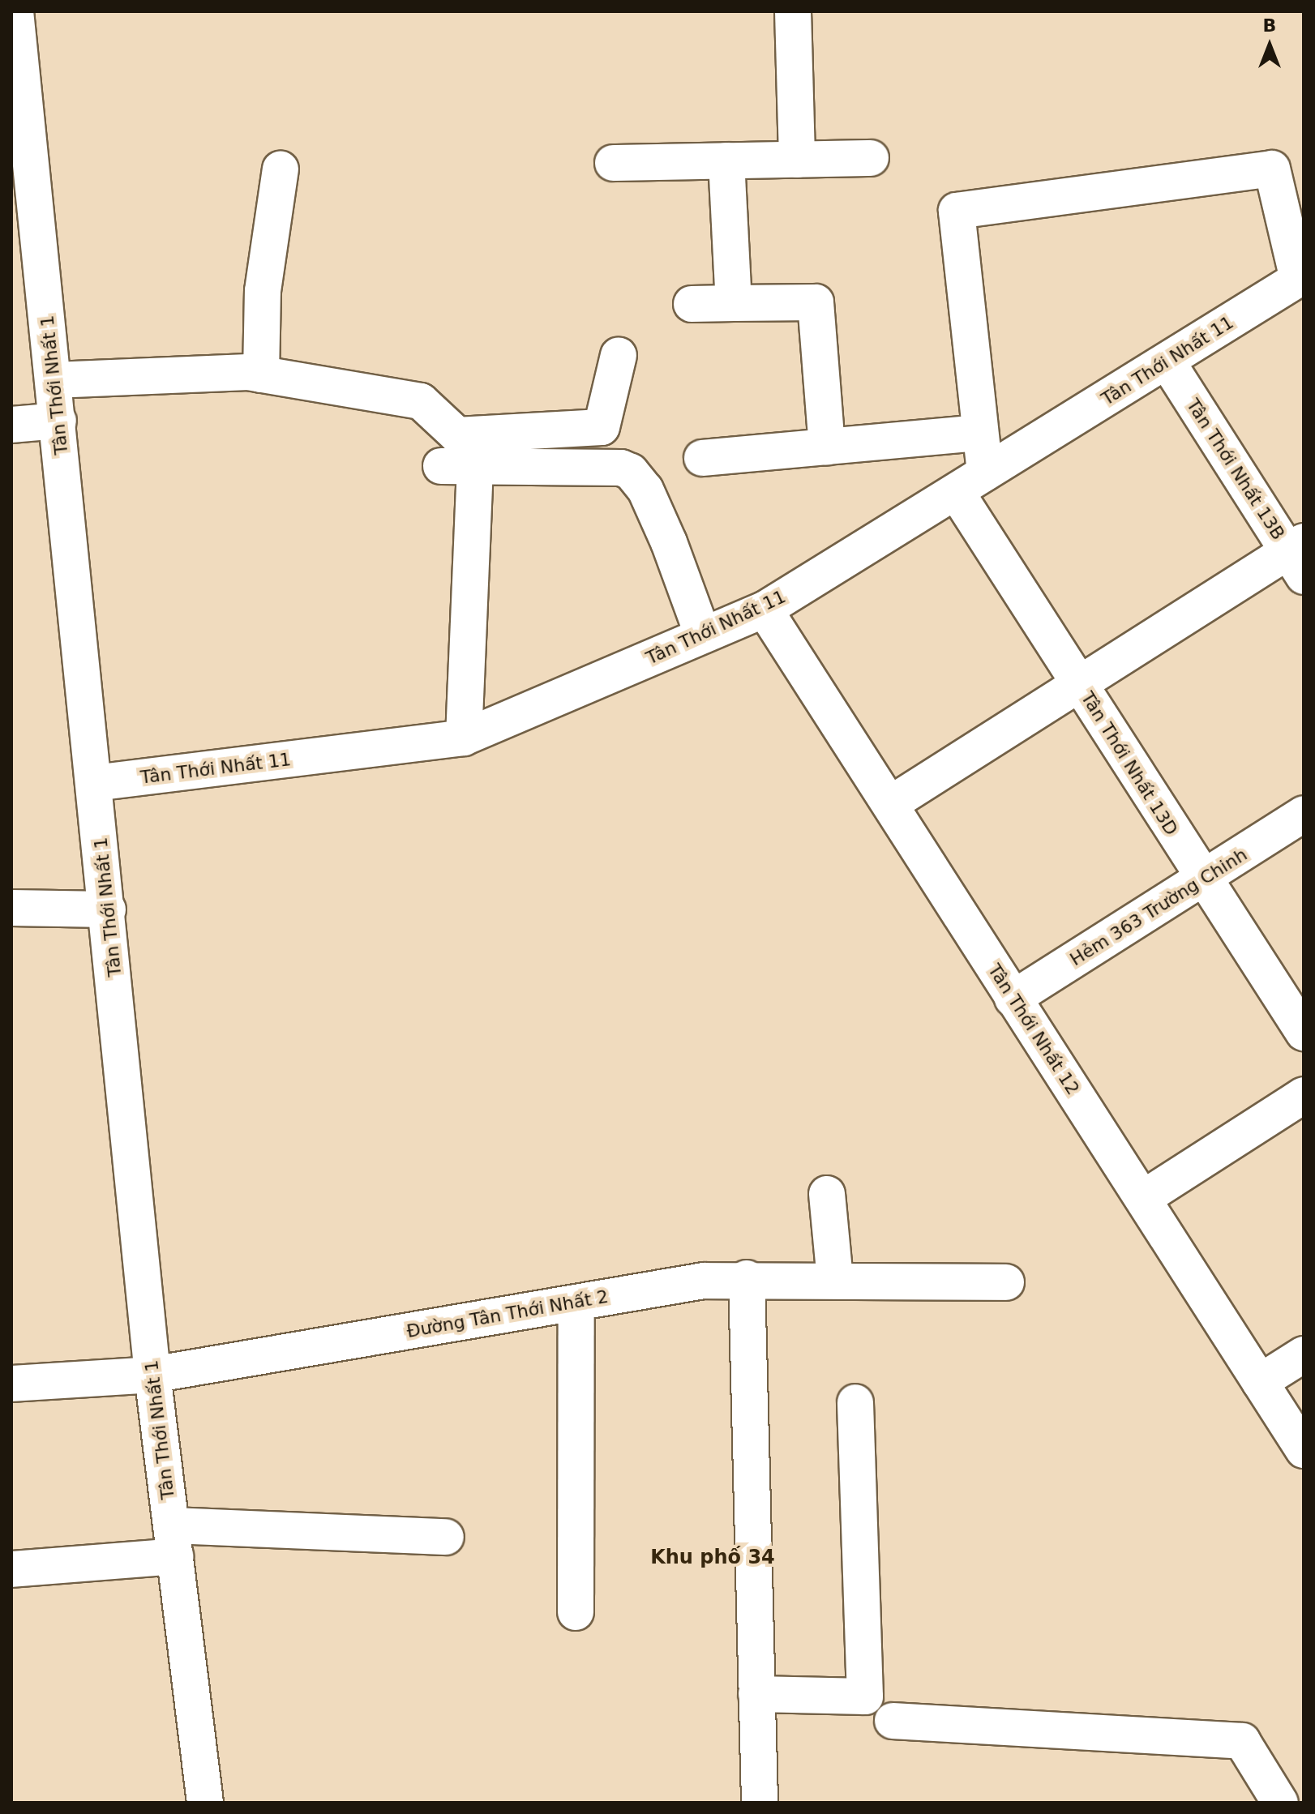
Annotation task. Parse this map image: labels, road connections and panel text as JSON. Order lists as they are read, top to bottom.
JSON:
{
  "streets": {
    "street": [
      "Tân Thới Nhất 11",
      "Tân Thới Nhất 1",
      "Tân Thới Nhất 13B",
      "Tân Thới Nhất 13D",
      "Hẻm 363 Trường Chinh",
      "Tân Thới Nhất 12",
      "Đường Tân Thới Nhất 2"
    ]
  },
  "crossings": [
    ["Tân Thới Nhất 11", "Tân Thới Nhất 1"],
    ["Tân Thới Nhất 11", "Tân Thới Nhất 13B"],
    ["Tân Thới Nhất 11", "Tân Thới Nhất 13D"],
    ["Tân Thới Nhất 11", "Tân Thới Nhất 12"],
    ["Tân Thới Nhất 1", "Đường Tân Thới Nhất 2"],
    ["Tân Thới Nhất 13D", "Hẻm 363 Trường Chinh"],
    ["Hẻm 363 Trường Chinh", "Tân Thới Nhất 12"]
  ],
  "districts": ["Khu phố 34"],
  "north": "top"
}
